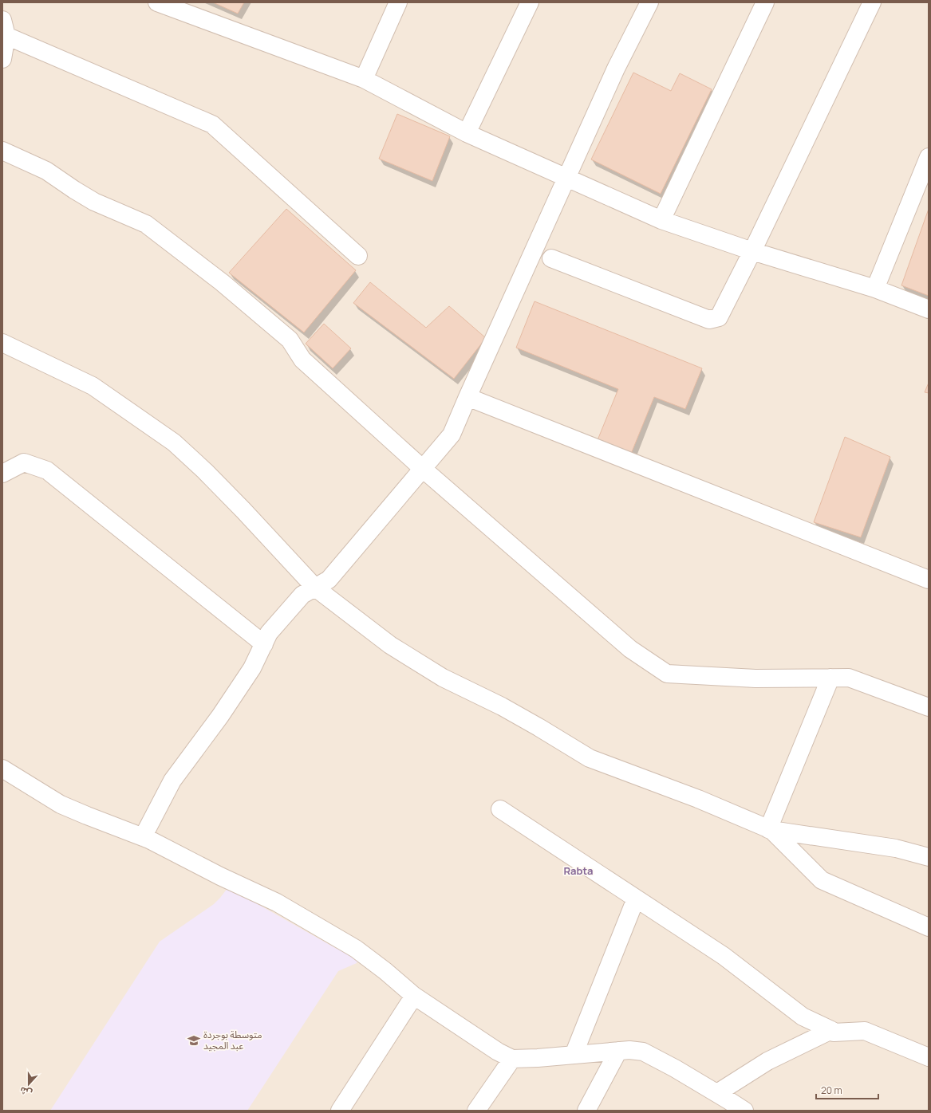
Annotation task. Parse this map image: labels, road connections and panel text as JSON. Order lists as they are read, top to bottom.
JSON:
{
  "districts": ["Rabta"],
  "places": {
    "school or university": ["متوسطة بوجردة عبد المجيد"]
  },
  "scale_bar": "20 m",
  "north": "bottom"
}
